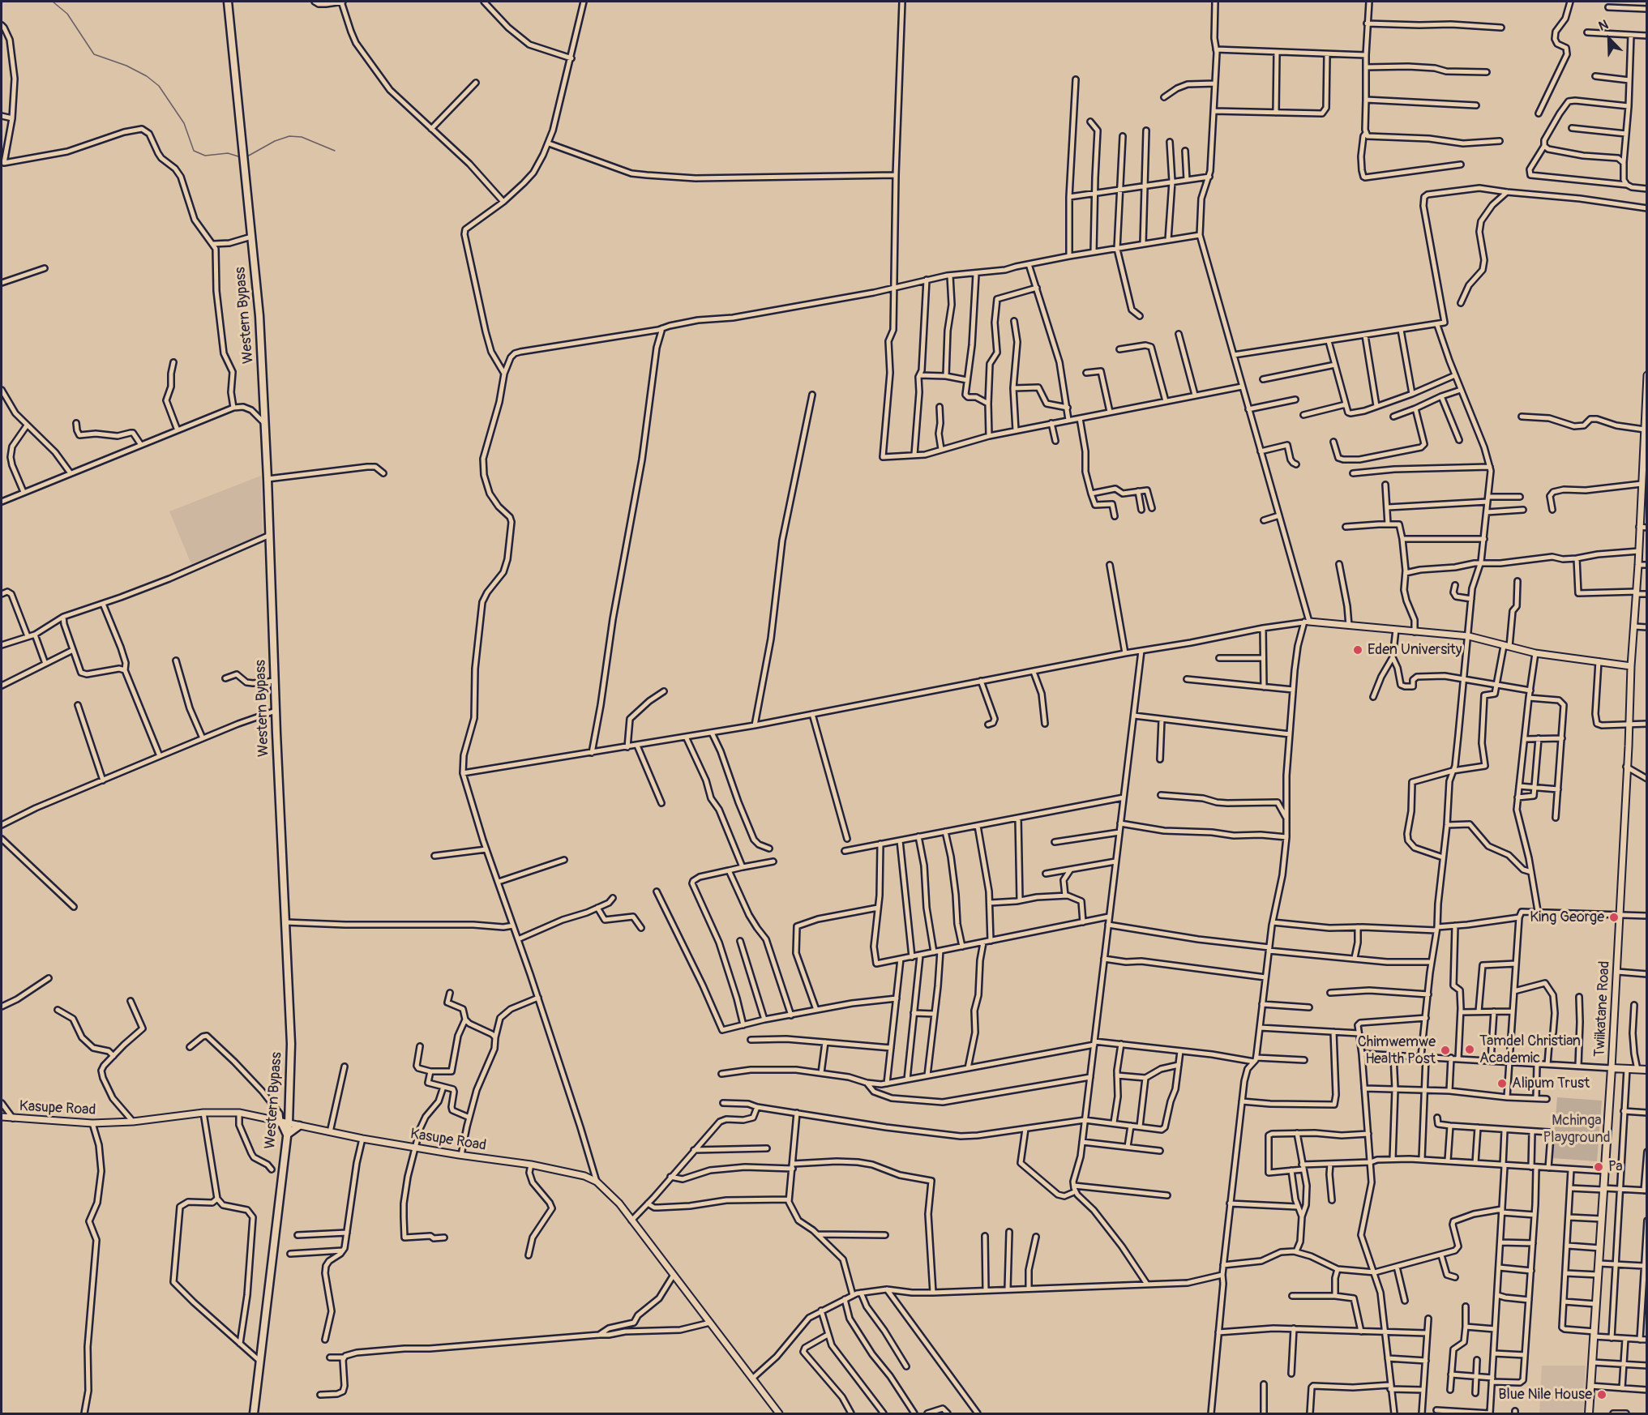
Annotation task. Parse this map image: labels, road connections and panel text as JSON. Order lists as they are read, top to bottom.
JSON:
{
  "streets": {
    "main road": ["Western Bypass", "Twiikatane Road"],
    "street": ["Kasupe Road"]
  },
  "crossings": [
    ["Western Bypass", "Kasupe Road"]
  ],
  "parks": ["Mchinga Playground"],
  "places": [
    "Eden University",
    "King George",
    "Tamdel Christian Academic",
    "Chimwemwe Health Post",
    "Alipum Trust",
    "Pa",
    "Blue Nile House"
  ],
  "north": "top left"
}
